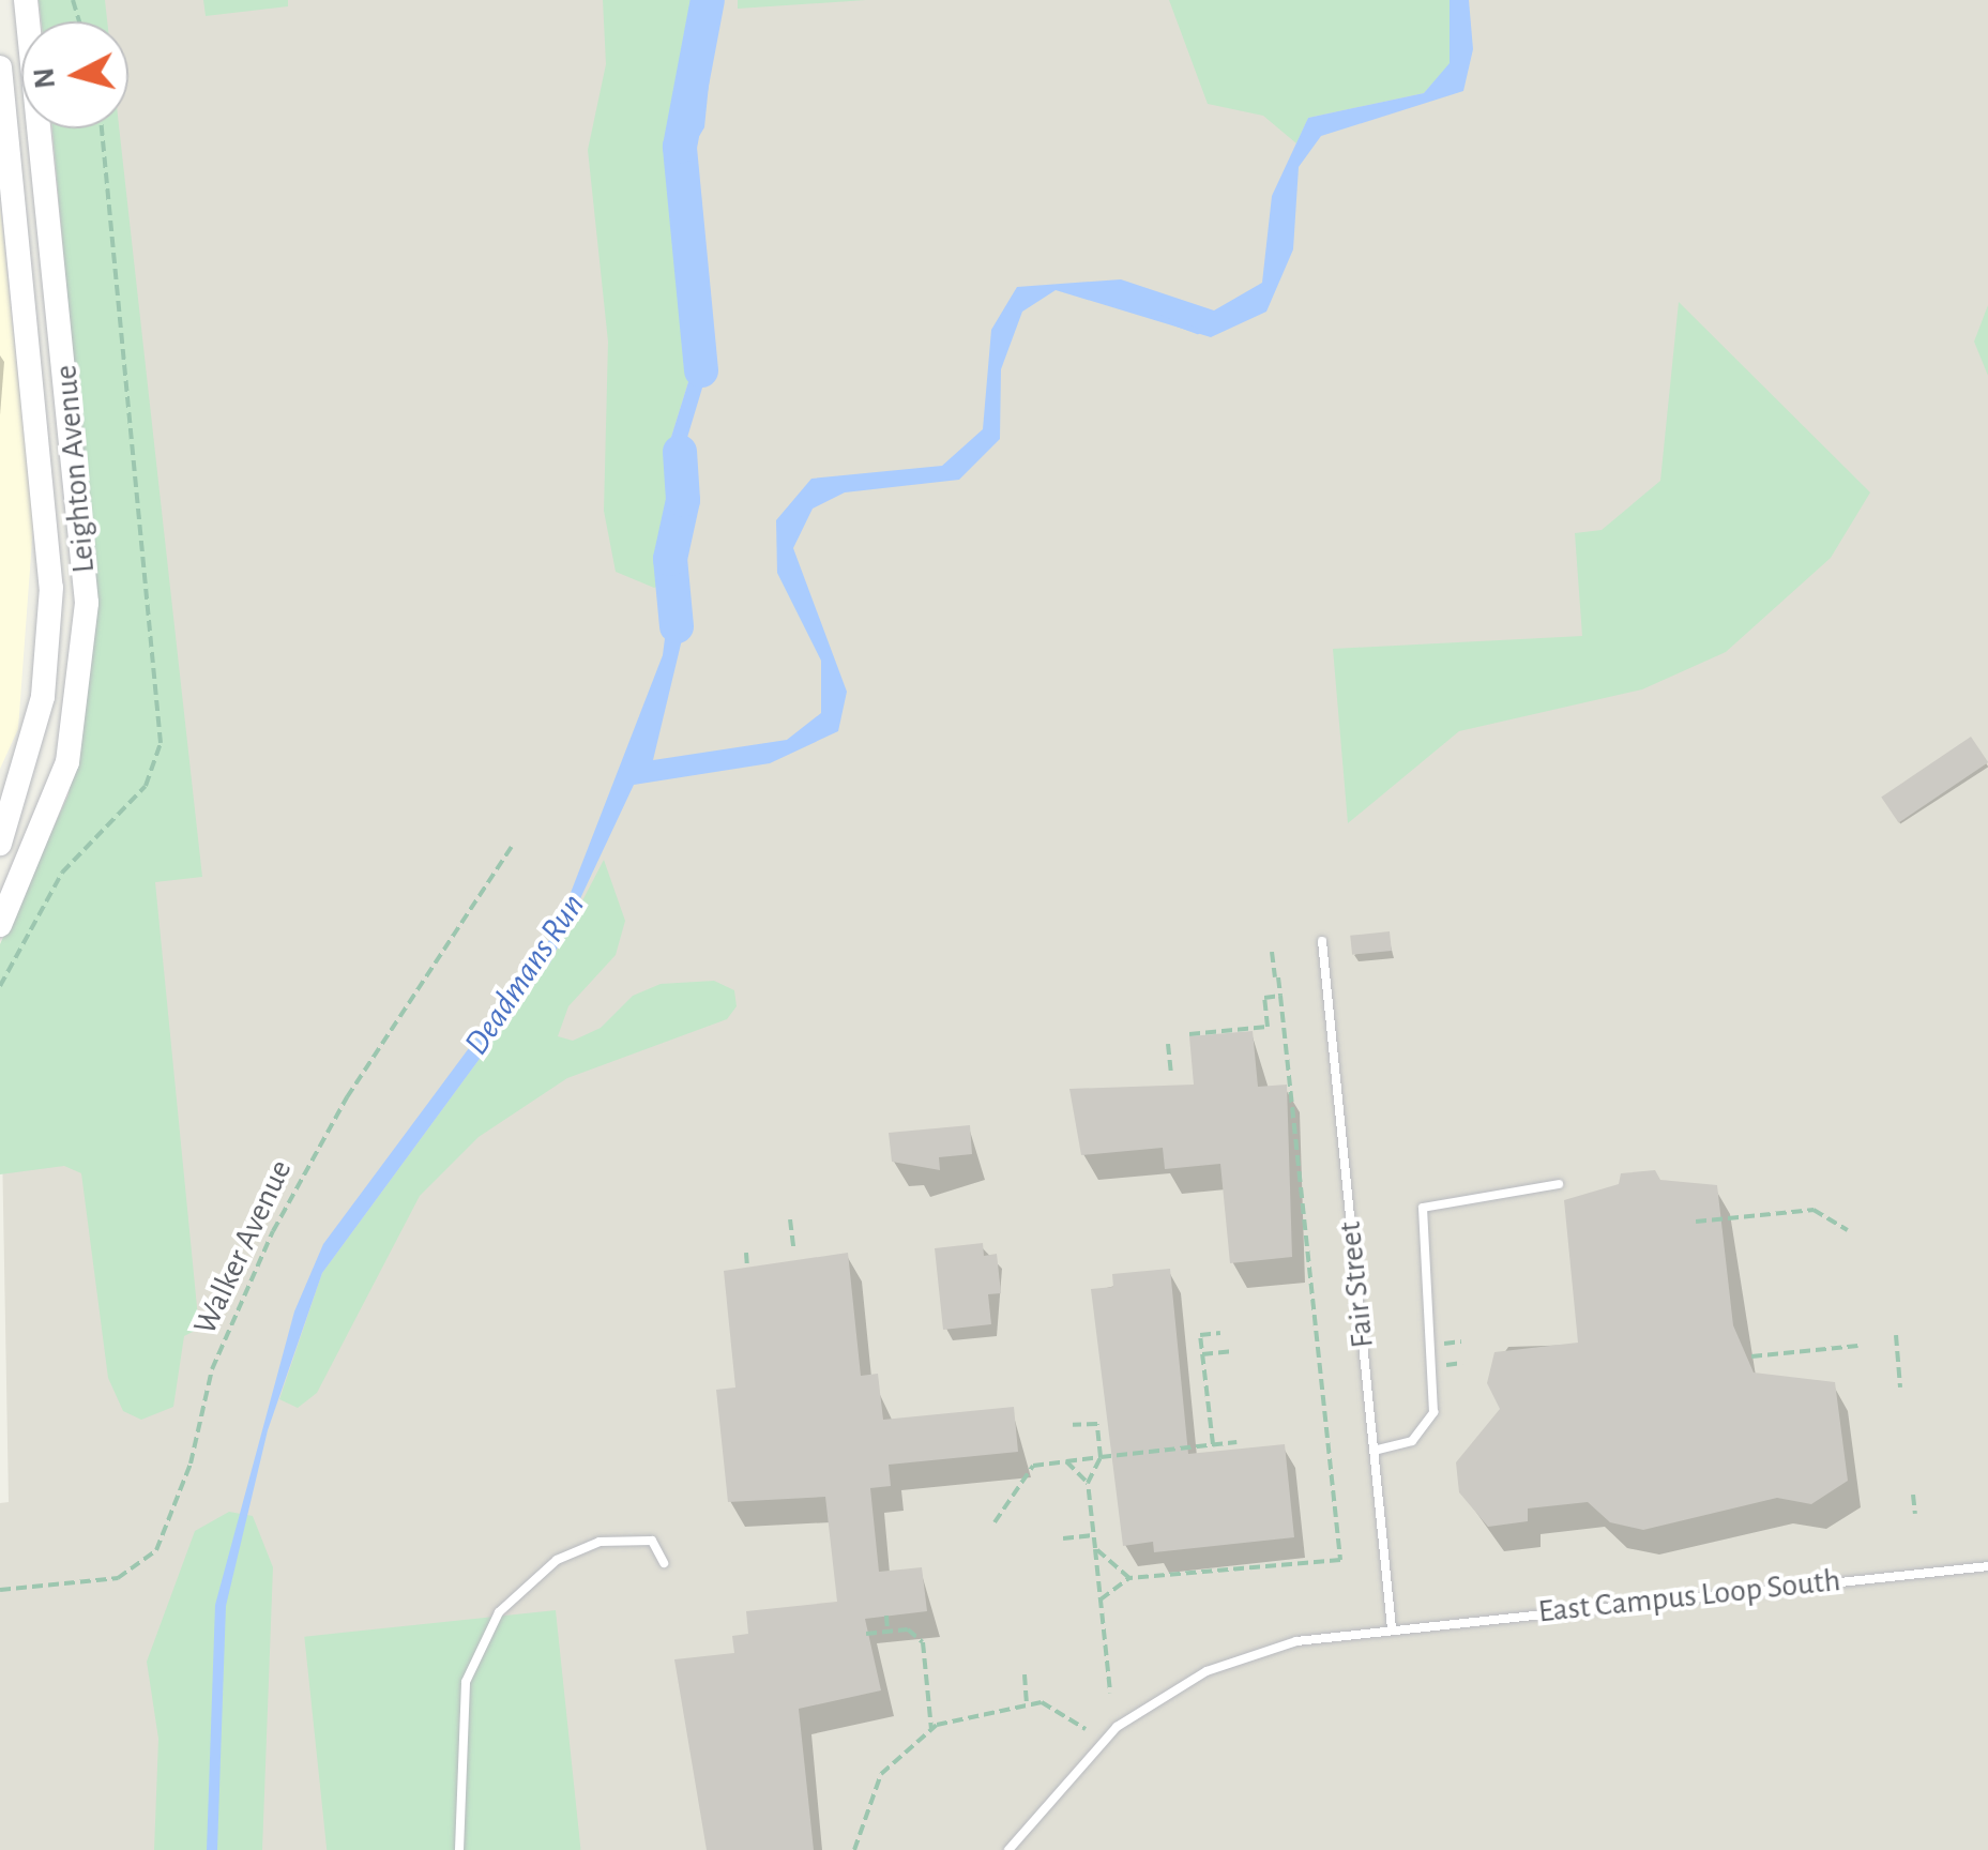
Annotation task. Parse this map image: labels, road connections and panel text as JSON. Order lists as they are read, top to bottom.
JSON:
{
  "streets": {
    "main road": ["Leighton Avenue"],
    "lane": ["Fair Street", "East Campus Loop South"],
    "path": ["Walker Avenue"]
  },
  "crossings": [
    ["Fair Street", "East Campus Loop South"]
  ],
  "water": ["Deadmans Run"],
  "north": "left"
}
